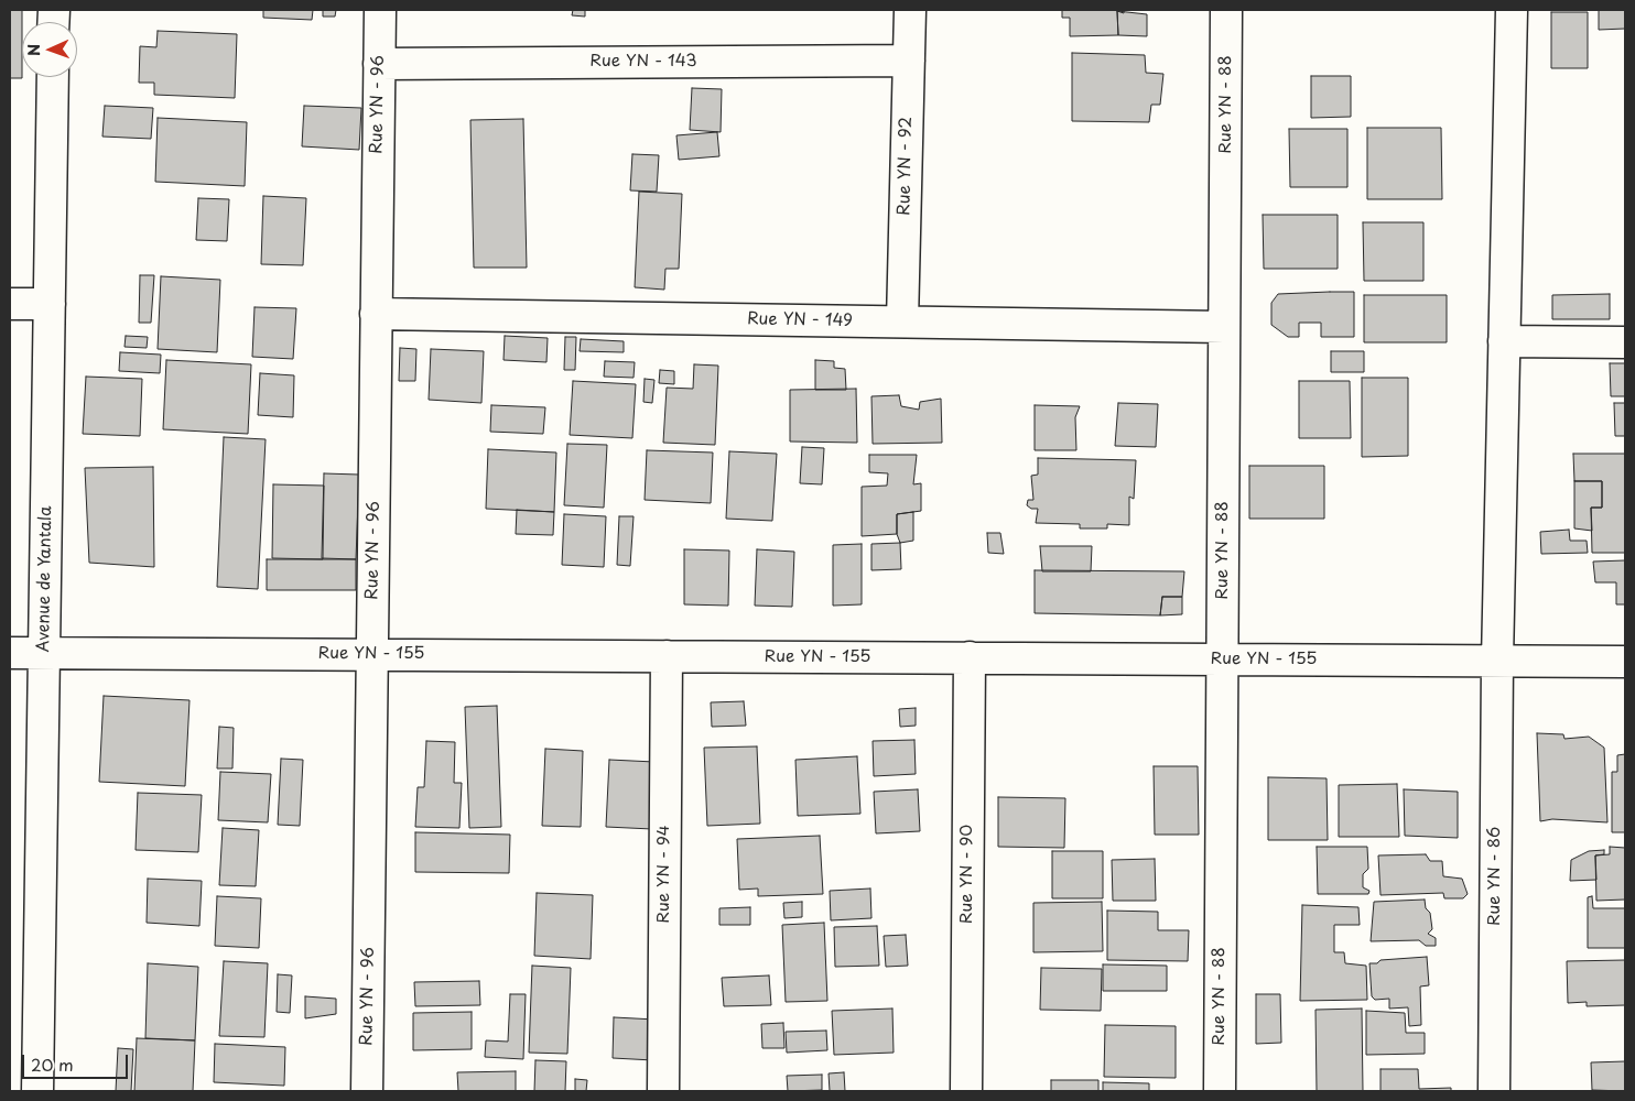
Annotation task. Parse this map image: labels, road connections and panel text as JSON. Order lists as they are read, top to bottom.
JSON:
{
  "streets": {
    "street": [
      "Rue YN - 143",
      "Rue YN - 96",
      "Rue YN - 88",
      "Rue YN - 92",
      "Rue YN - 149",
      "Avenue de Yantala",
      "Rue YN - 155",
      "Rue YN - 94",
      "Rue YN - 90",
      "Rue YN - 86"
    ]
  },
  "crossings": [
    ["Rue YN - 143", "Rue YN - 96"],
    ["Rue YN - 143", "Rue YN - 92"],
    ["Rue YN - 96", "Rue YN - 149"],
    ["Rue YN - 96", "Rue YN - 155"],
    ["Rue YN - 88", "Rue YN - 149"],
    ["Rue YN - 88", "Rue YN - 155"],
    ["Rue YN - 92", "Rue YN - 149"],
    ["Avenue de Yantala", "Rue YN - 155"],
    ["Rue YN - 155", "Rue YN - 94"],
    ["Rue YN - 155", "Rue YN - 90"],
    ["Rue YN - 155", "Rue YN - 86"]
  ],
  "scale_bar": "20 m",
  "north": "left"
}
